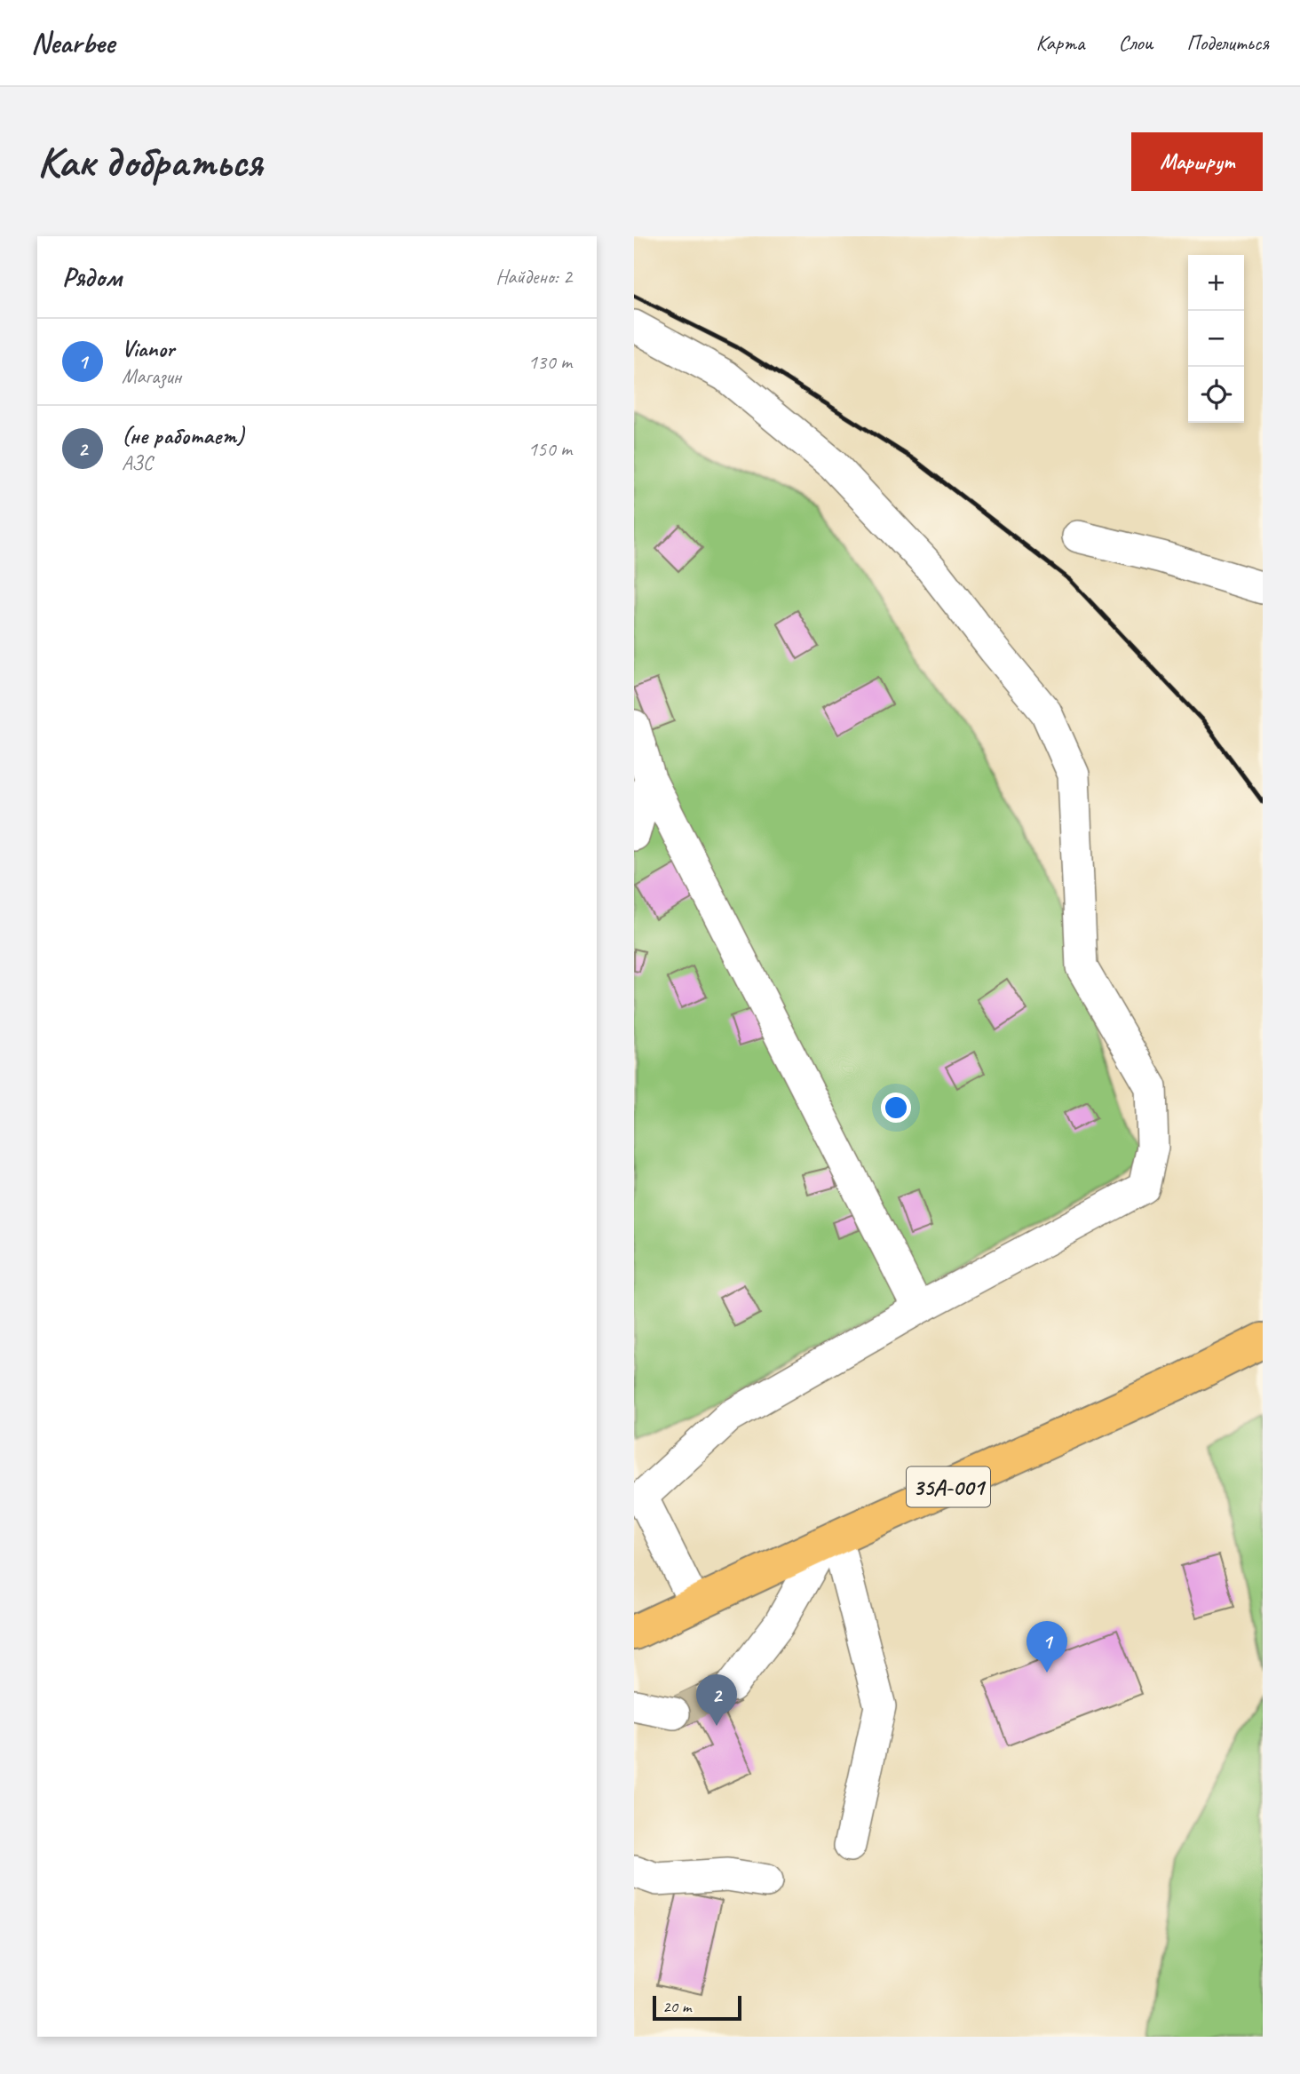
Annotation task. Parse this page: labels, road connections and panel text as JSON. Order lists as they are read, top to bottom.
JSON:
{
  "streets": {
    "main road": ["35А-001"]
  },
  "scale_bar": "20 m",
  "page": {
    "header": "Nearbee",
    "nav": ["Карта", "Слои", "Поделиться"],
    "buttons": "Маршрут",
    "title": "Как добраться",
    "heading": ["Рядом", "Найдено: 2"],
    "map_buttons": ["+", "−"],
    "list": [
      {
        "mark": "1",
        "name": "Vianor",
        "note": "Магазин",
        "value": "130 m"
      },
      {
        "mark": "2",
        "name": "(не работает)",
        "note": "АЗС",
        "value": "150 m"
      }
    ],
    "pins": ["1", "2"],
    "scale": "20 m"
  }
}
